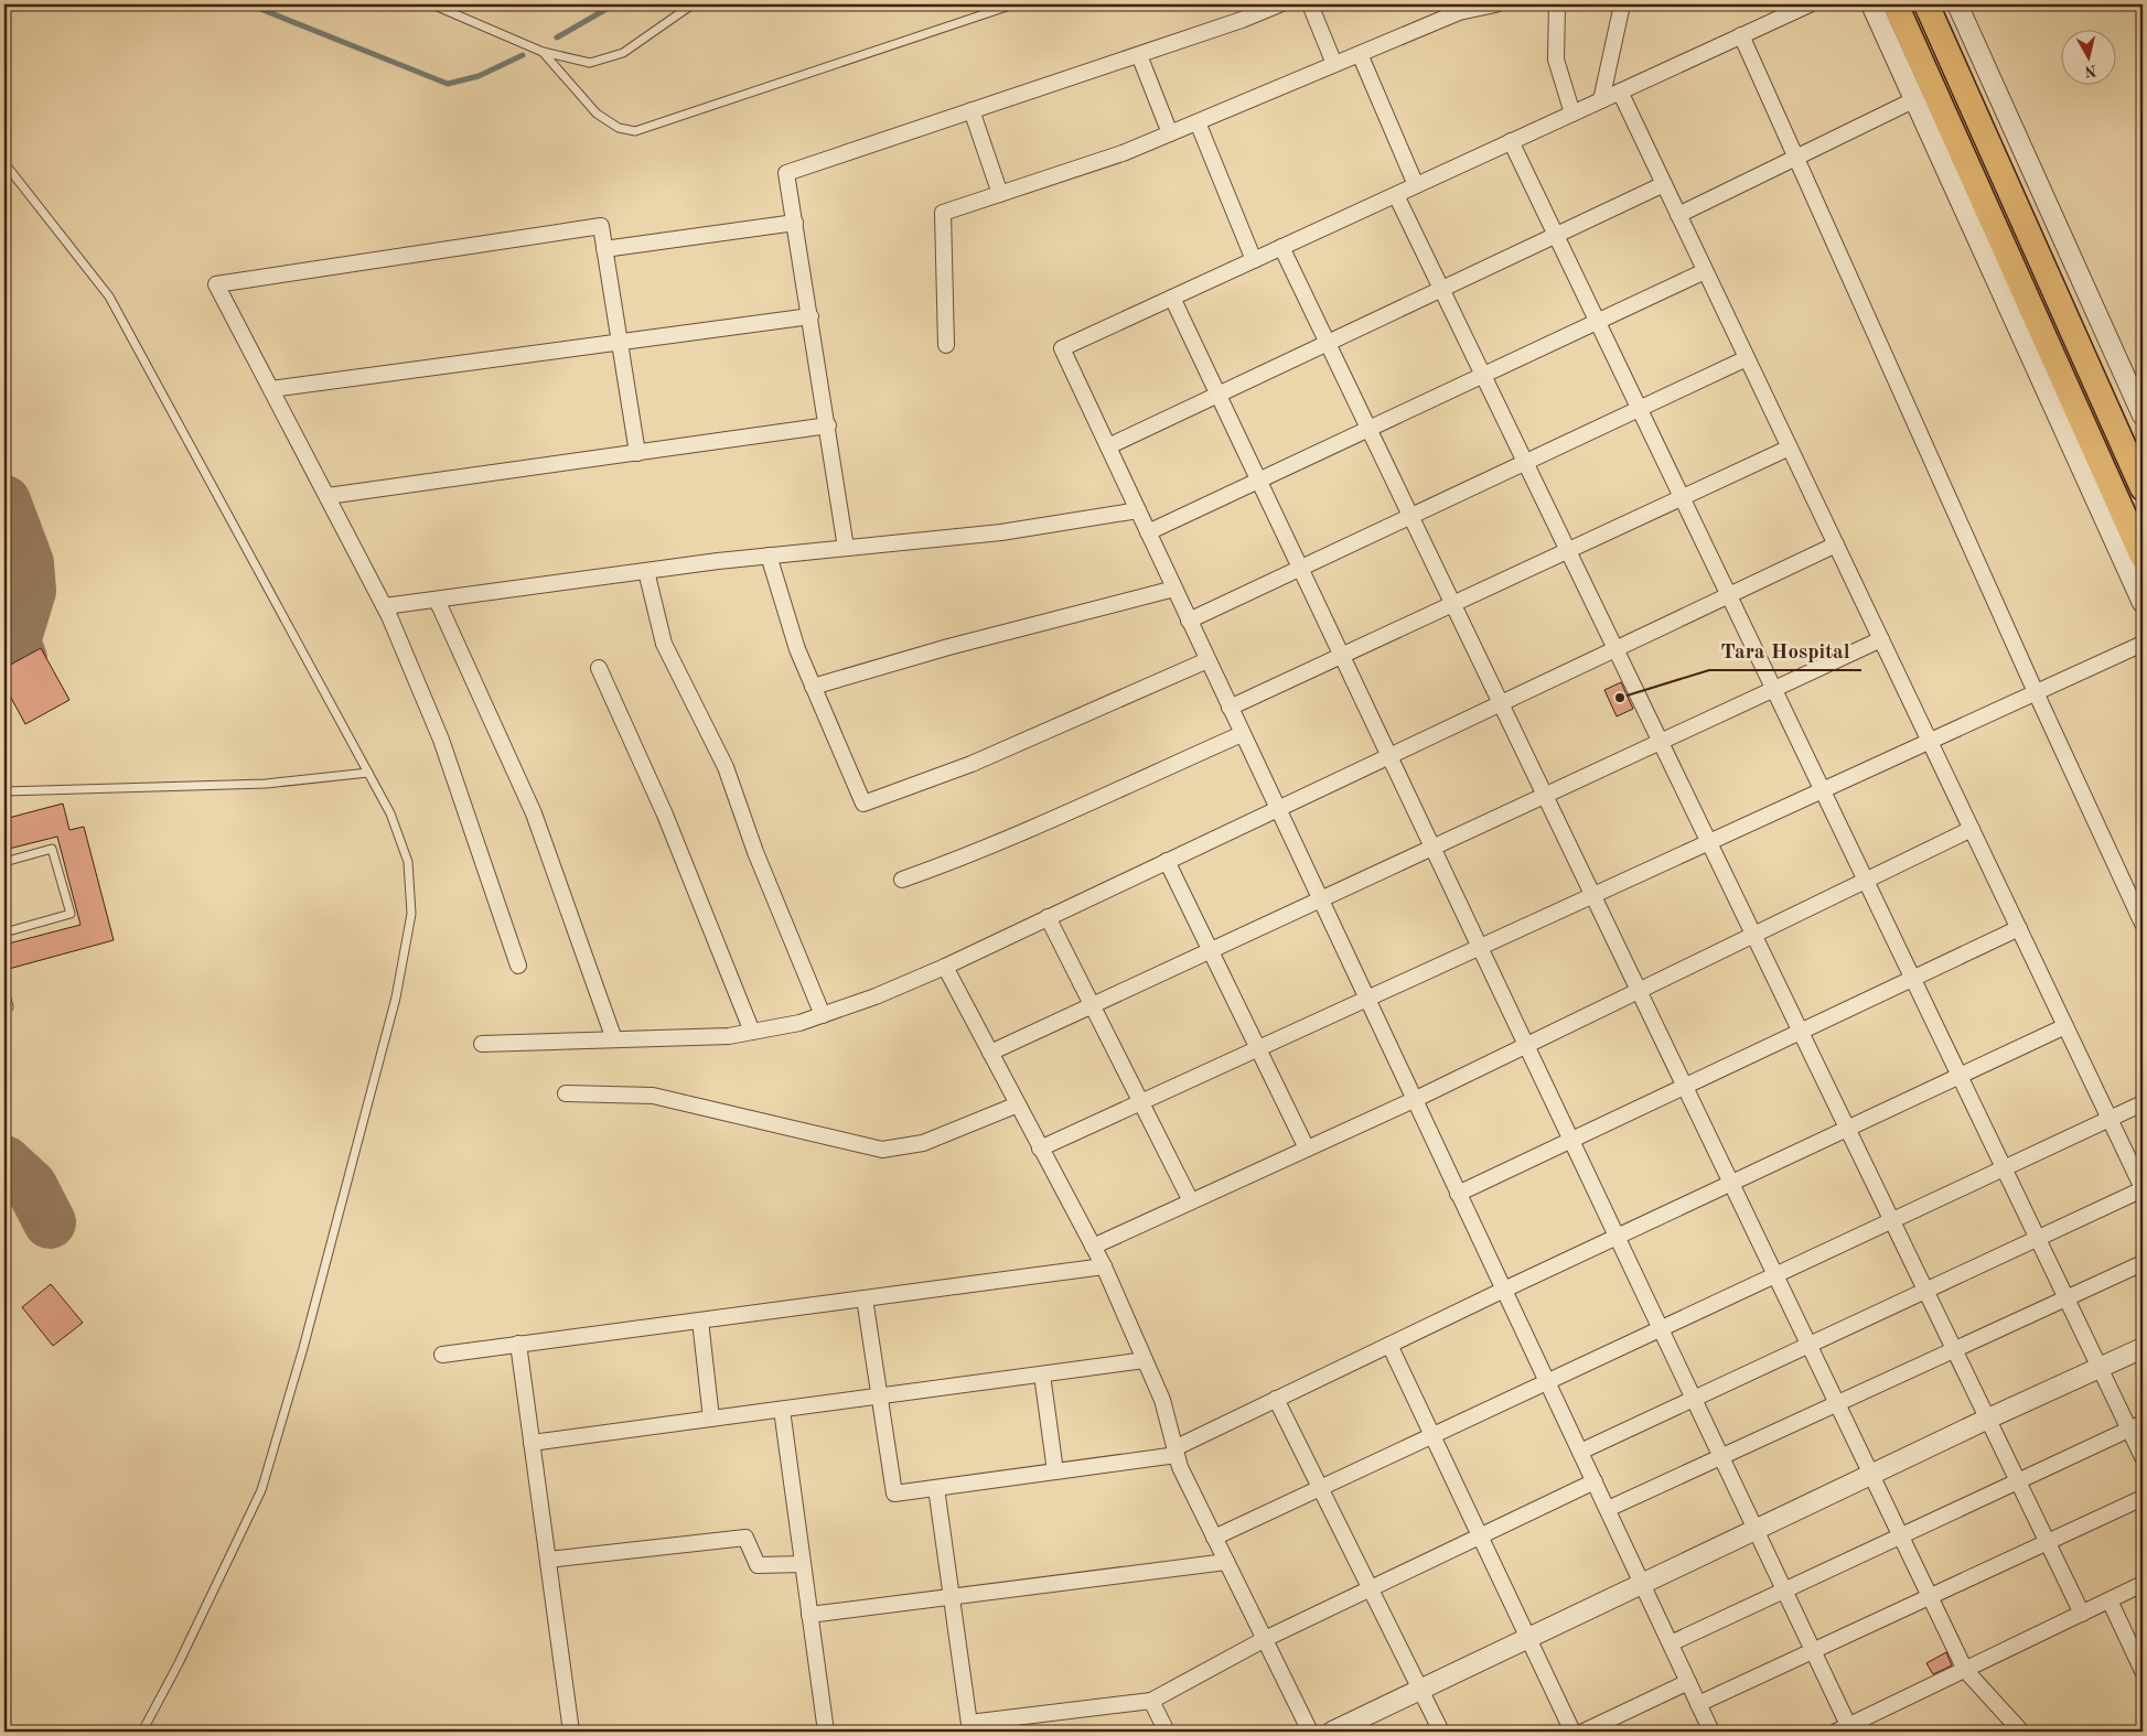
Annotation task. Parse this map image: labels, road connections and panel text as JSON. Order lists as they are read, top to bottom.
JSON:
{
  "places": ["Tara Hospital"],
  "north": "bottom"
}
